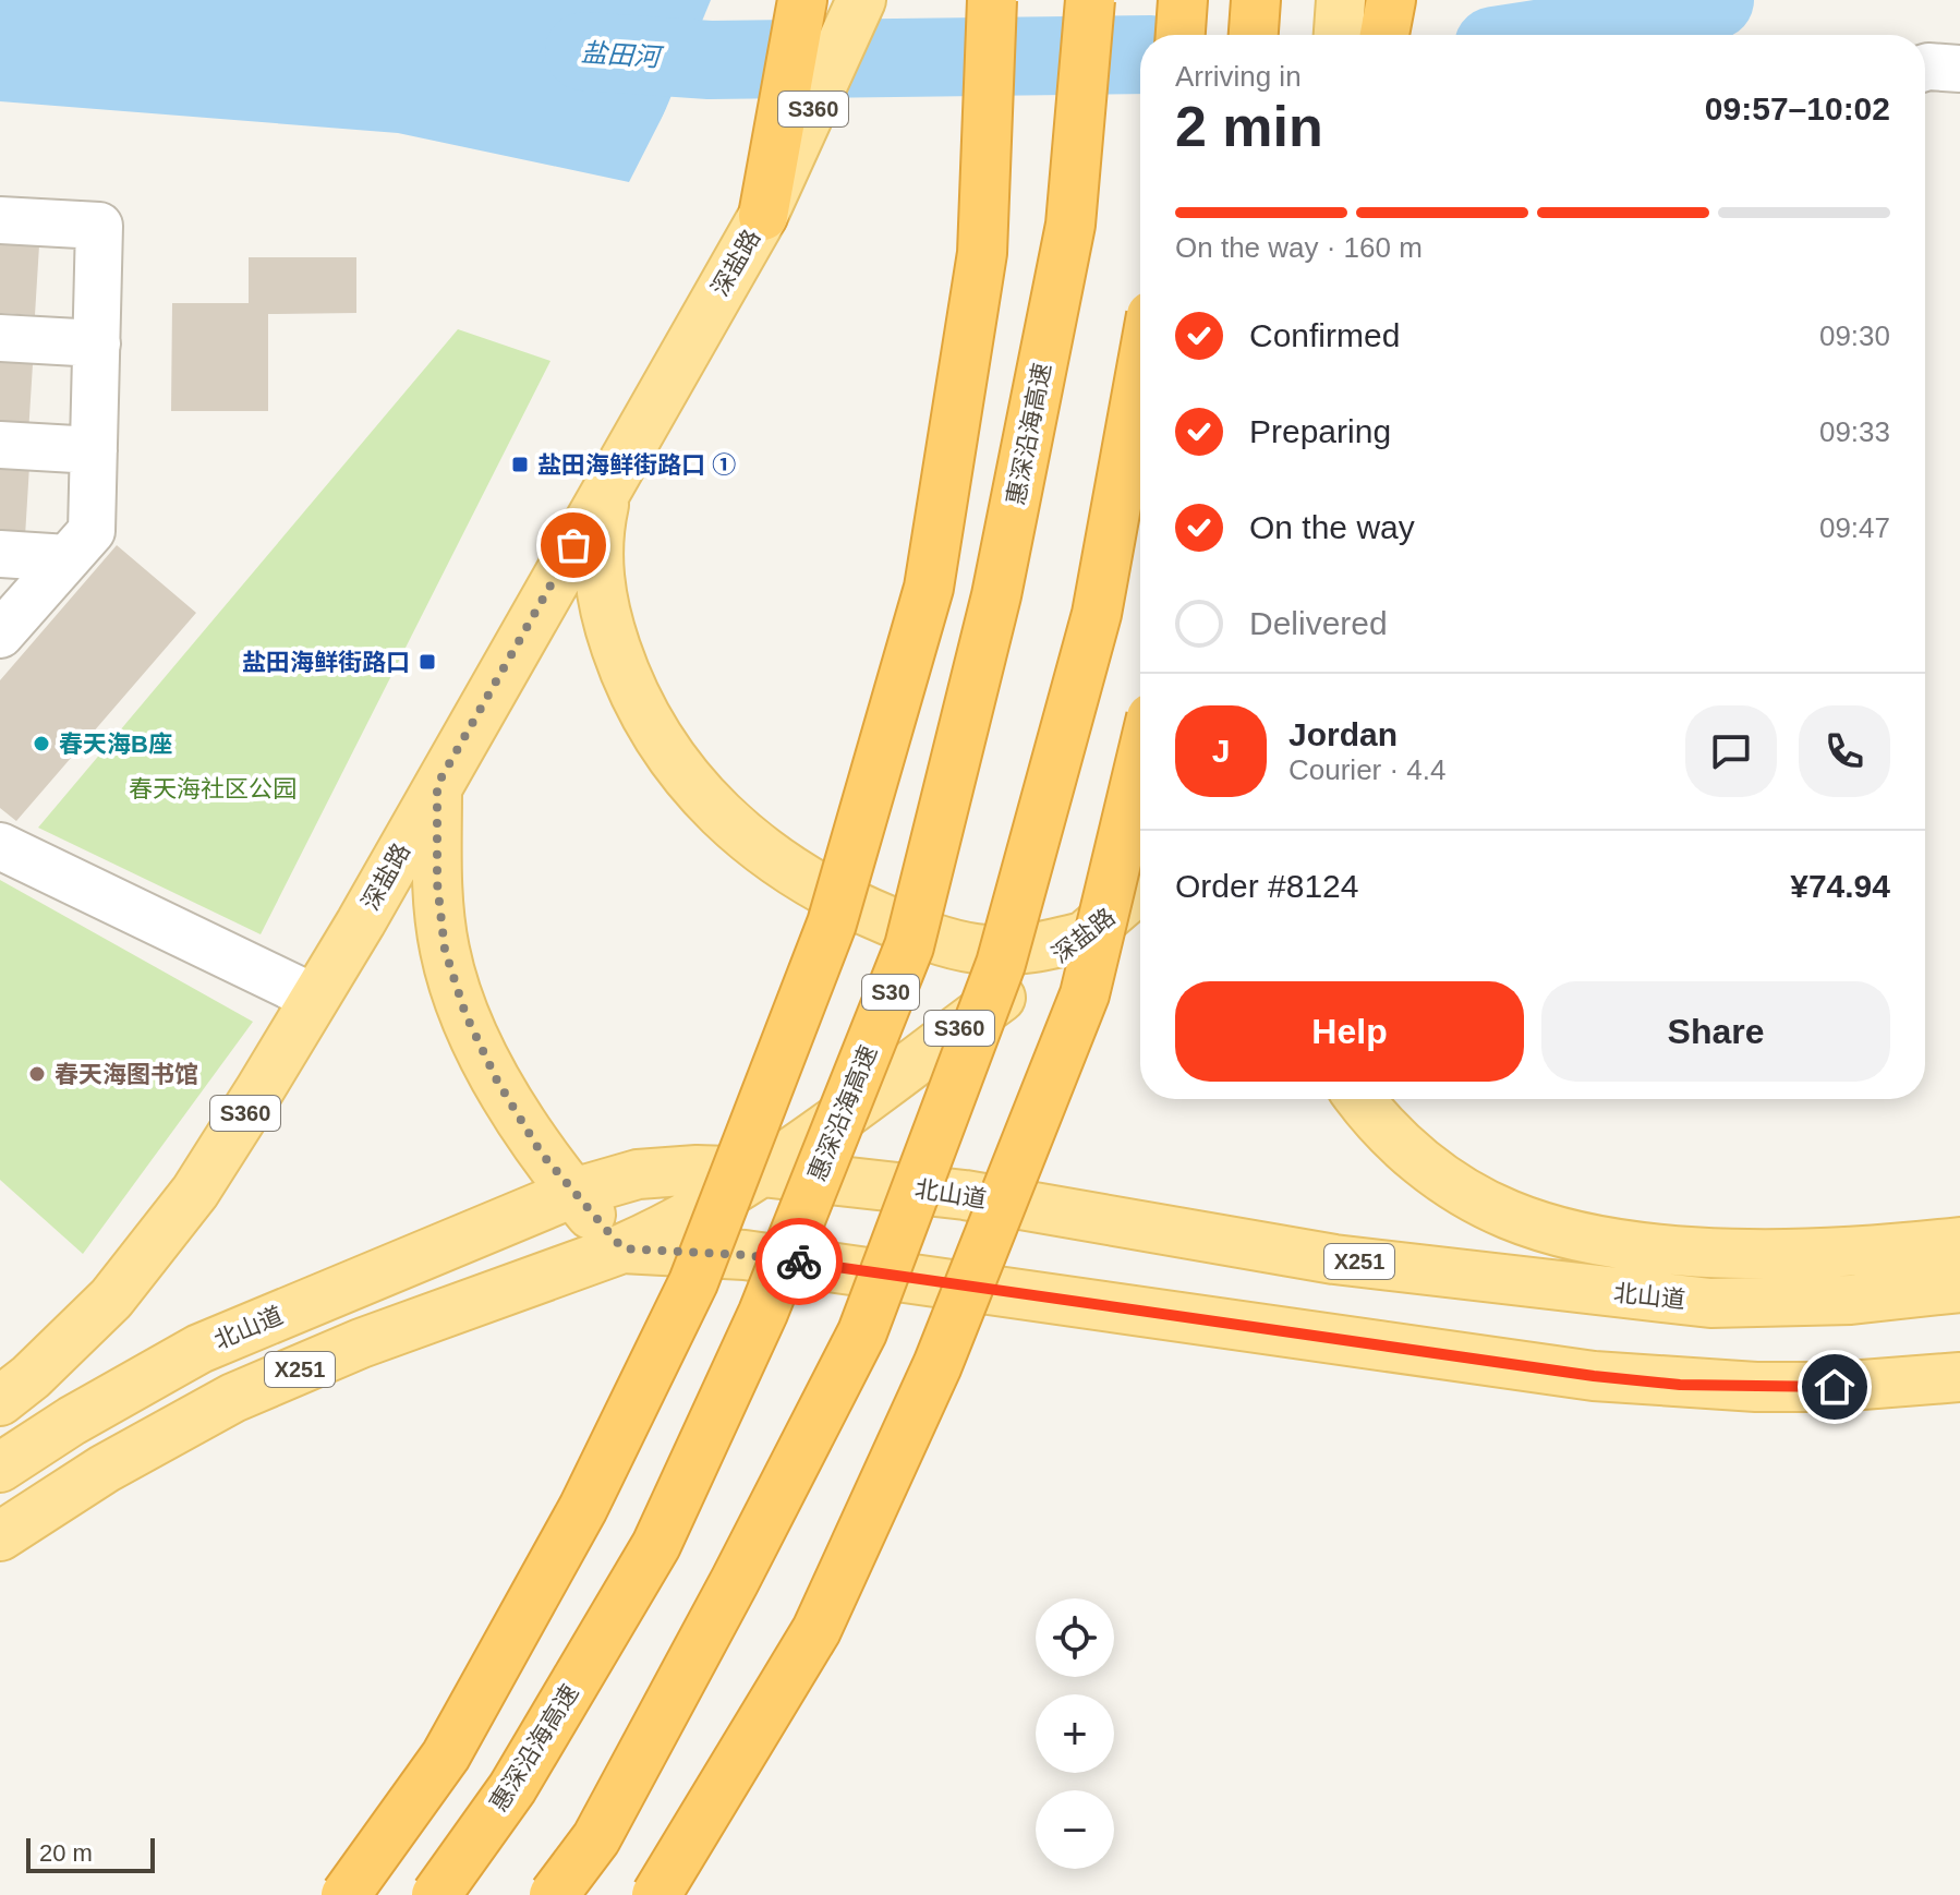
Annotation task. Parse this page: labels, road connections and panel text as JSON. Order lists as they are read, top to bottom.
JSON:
{
  "streets": {
    "highway": ["惠深沿海高速", "S30"],
    "main road": [
      "S360",
      "深盐路",
      "北山道",
      "X251"
    ]
  },
  "crossings": [
    ["S360", "深盐路"],
    ["深盐路", "北山道"],
    ["深盐路", "X251"]
  ],
  "water": ["盐田河"],
  "parks": ["春天海社区公园"],
  "places": {
    "transit": ["盐田海鲜街路口 ①", "盐田海鲜街路口"],
    "other": ["春天海B座", "春天海图书馆"]
  },
  "scale_bar": "20 m",
  "page": {
    "heading": ["2 min", "Arriving in", "09:57–10:02"],
    "panel": [
      "Jordan",
      "Courier · 4.4",
      "Order #8124",
      "¥74.94"
    ],
    "bar": "On the way · 160 m",
    "list": [
      ["Confirmed", "09:30"],
      ["Preparing", "09:33"],
      ["On the way", "09:47"],
      "Delivered"
    ],
    "round": "J",
    "buttons": ["Help", "Share"],
    "map_buttons": ["+", "−"],
    "scale": "20 m"
  }
}
